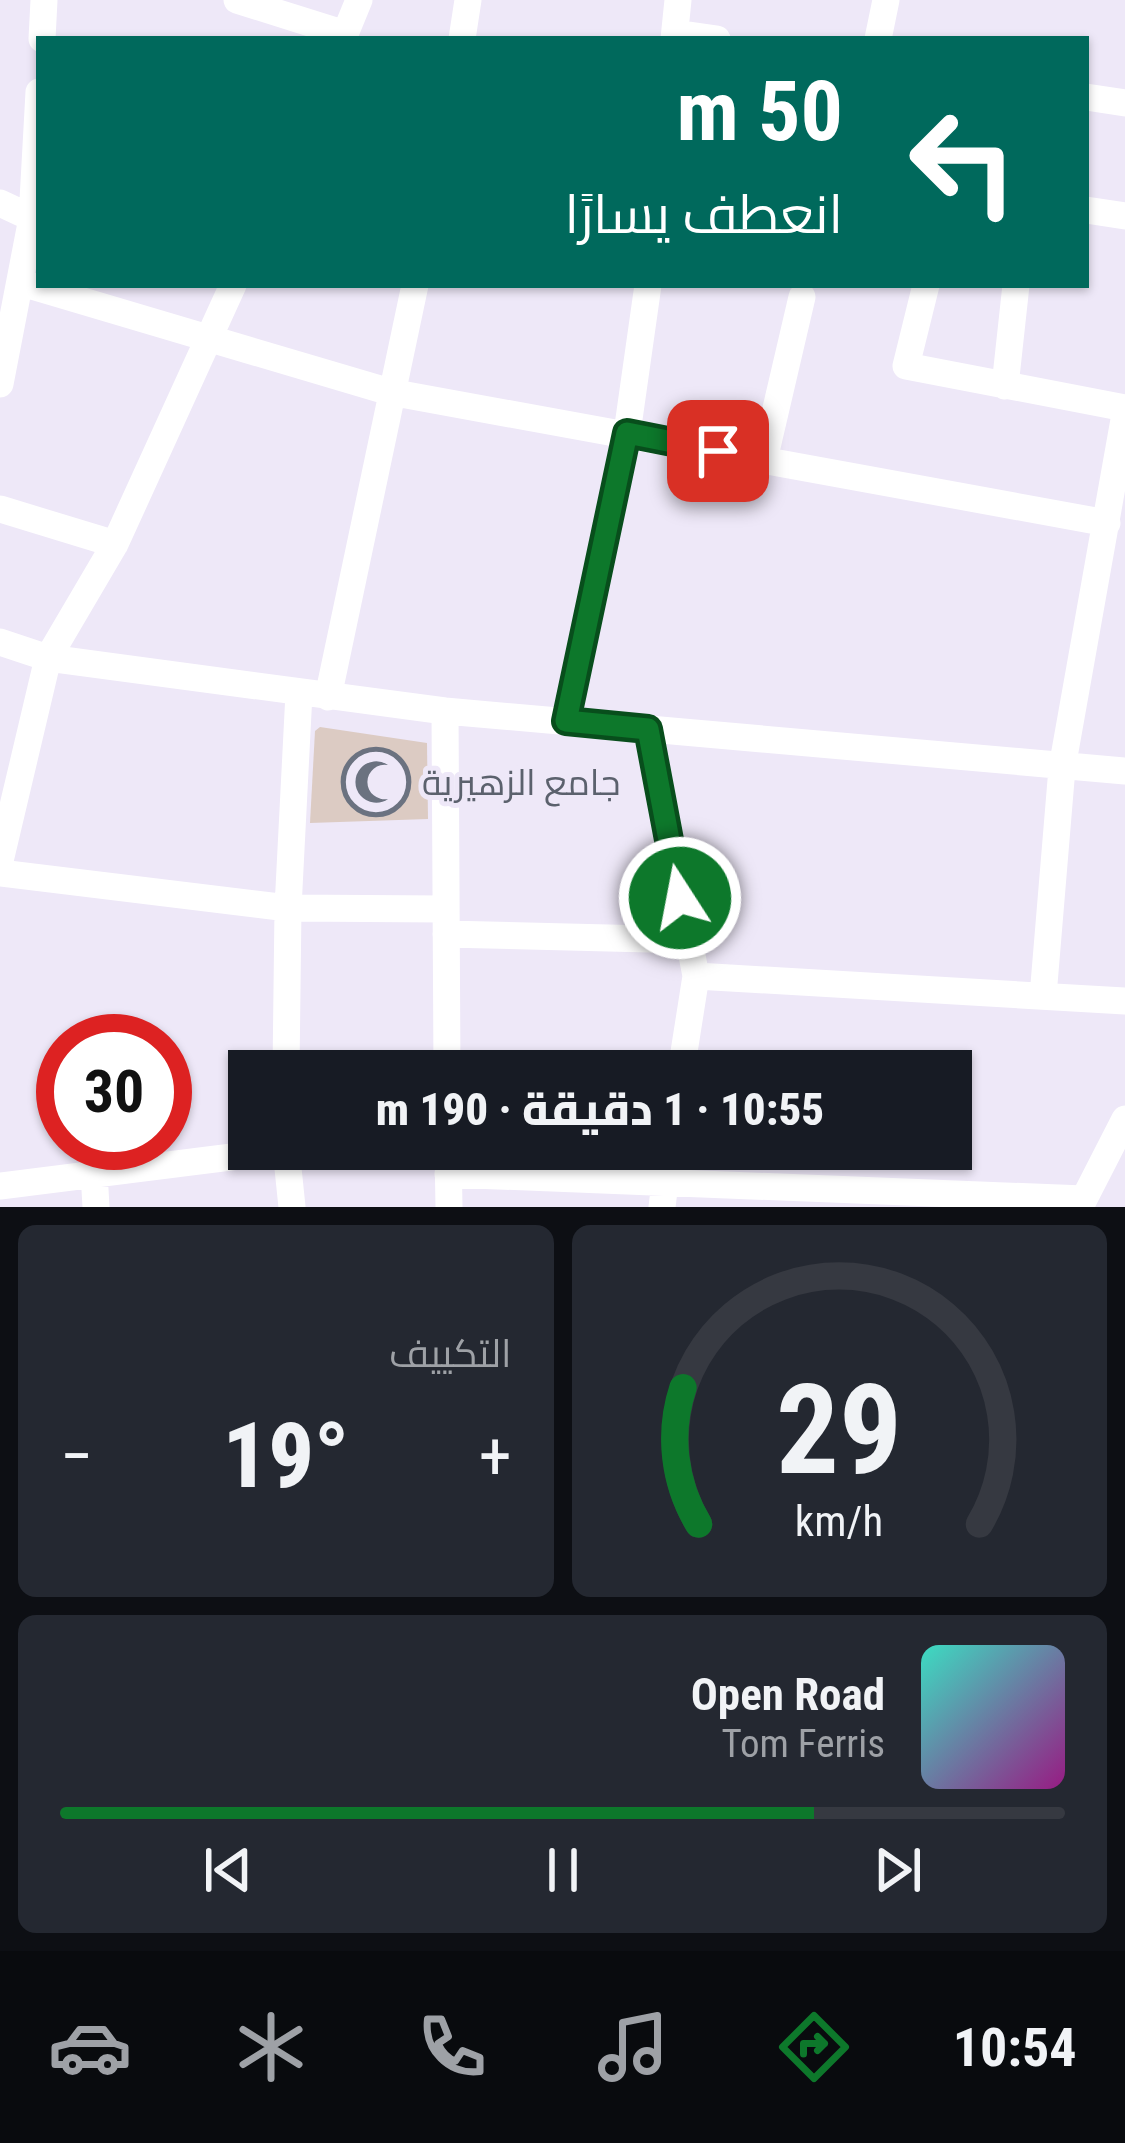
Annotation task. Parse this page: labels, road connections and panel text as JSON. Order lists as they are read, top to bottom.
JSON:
{
  "places": {
    "mosque": ["جامع الزهيرية"]
  },
  "page": {
    "turn": ["50 m", "انعطف يسارًا"],
    "limit": "30",
    "trip": "10:55 · 1 دقيقة · 190 m",
    "tile": "التكييف",
    "heat": ["−", "19°", "+"],
    "song": ["Open Road", "Tom Ferris"],
    "tabs": "10:54",
    "gauge": ["29", "km/h"]
  }
}
